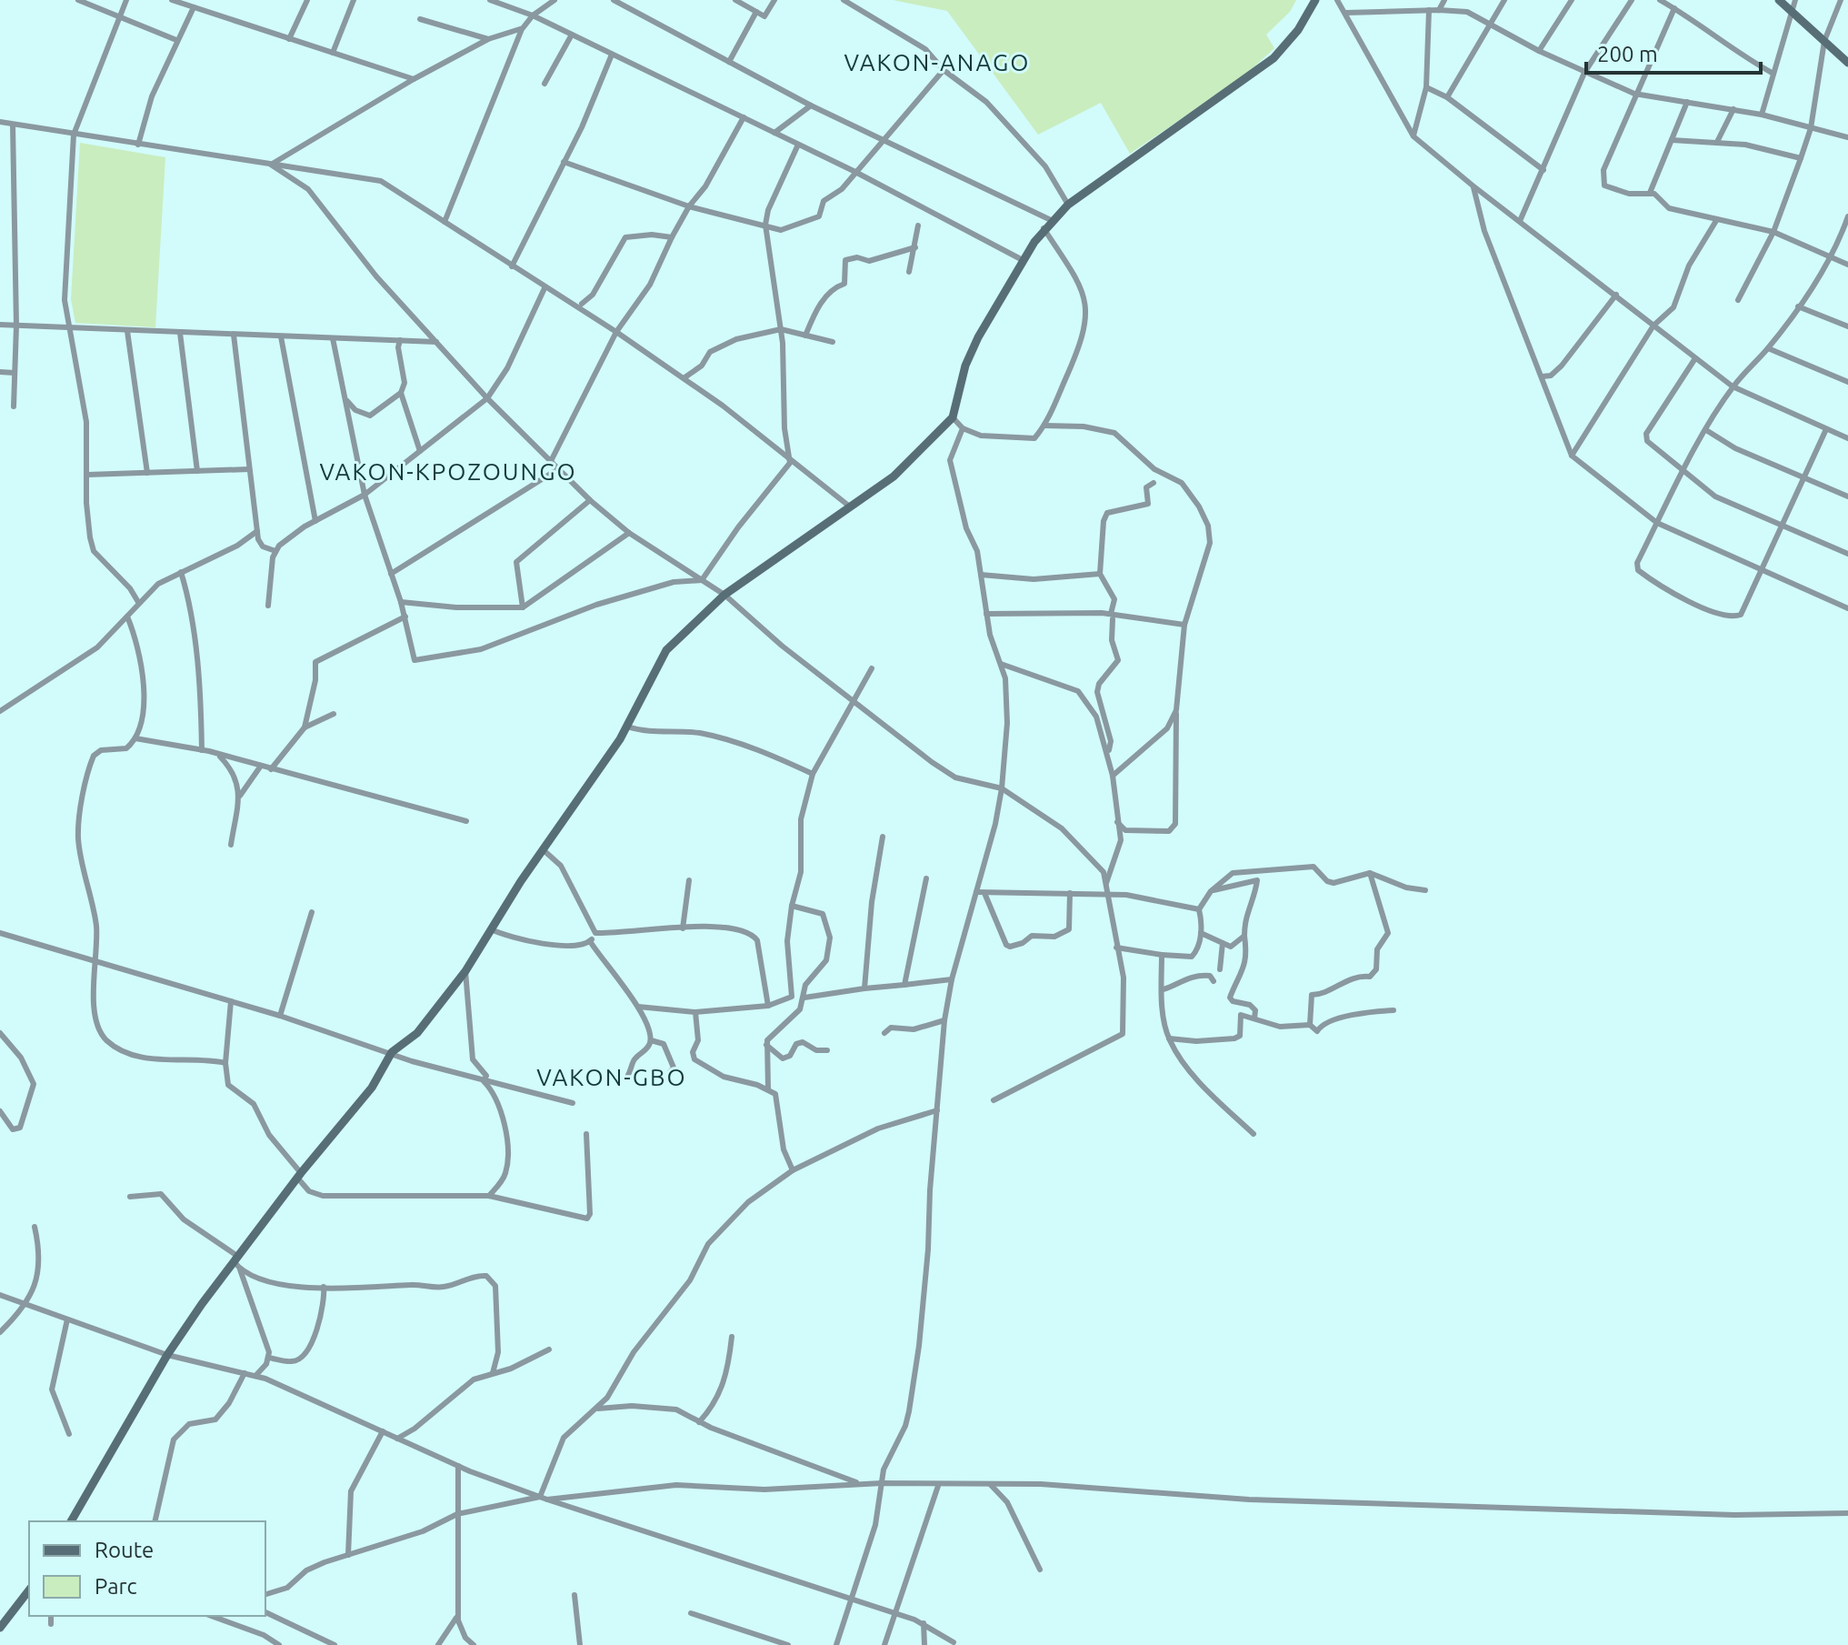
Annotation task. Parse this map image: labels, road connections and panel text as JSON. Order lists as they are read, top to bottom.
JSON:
{
  "districts": ["VAKON-ANAGO", "VAKON-KPOZOUNGO", "VAKON-GBO"],
  "legend": ["Route", "Parc"],
  "scale_bar": "200 m"
}
